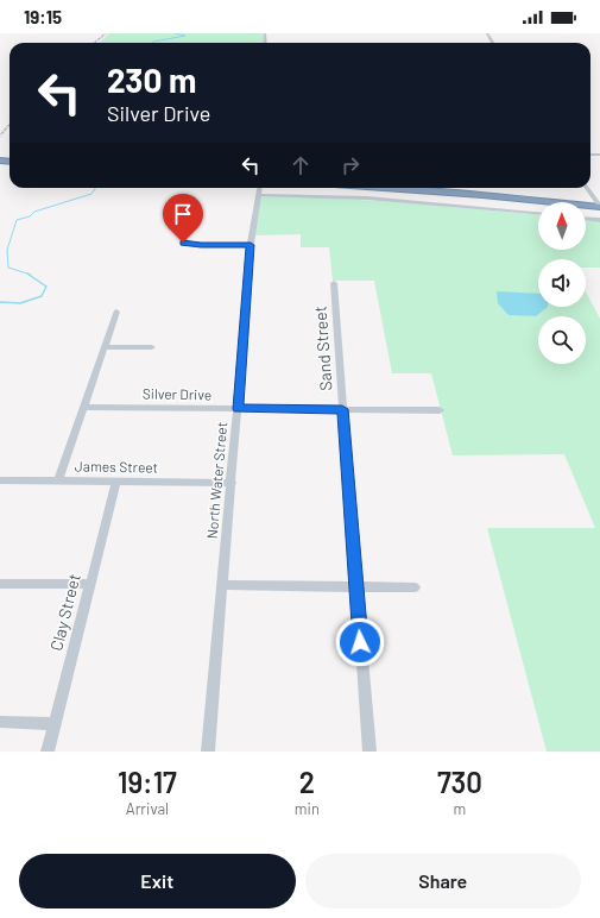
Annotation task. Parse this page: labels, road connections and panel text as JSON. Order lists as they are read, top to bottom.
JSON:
{
  "streets": {
    "street": [
      "Sand Street",
      "Silver Drive",
      "James Street",
      "North Water Street",
      "Clay Street"
    ]
  },
  "crossings": [
    ["Sand Street", "Silver Drive"],
    ["Silver Drive", "North Water Street"],
    ["James Street", "North Water Street"],
    ["James Street", "Clay Street"]
  ],
  "north": "top",
  "page": {
    "status": "19:15",
    "turn": ["230 m", "Silver Drive"],
    "eta": [
      "19:17",
      "Arrival",
      "2",
      "min",
      "730",
      "m"
    ],
    "buttons": ["Exit", "Share"]
  }
}
